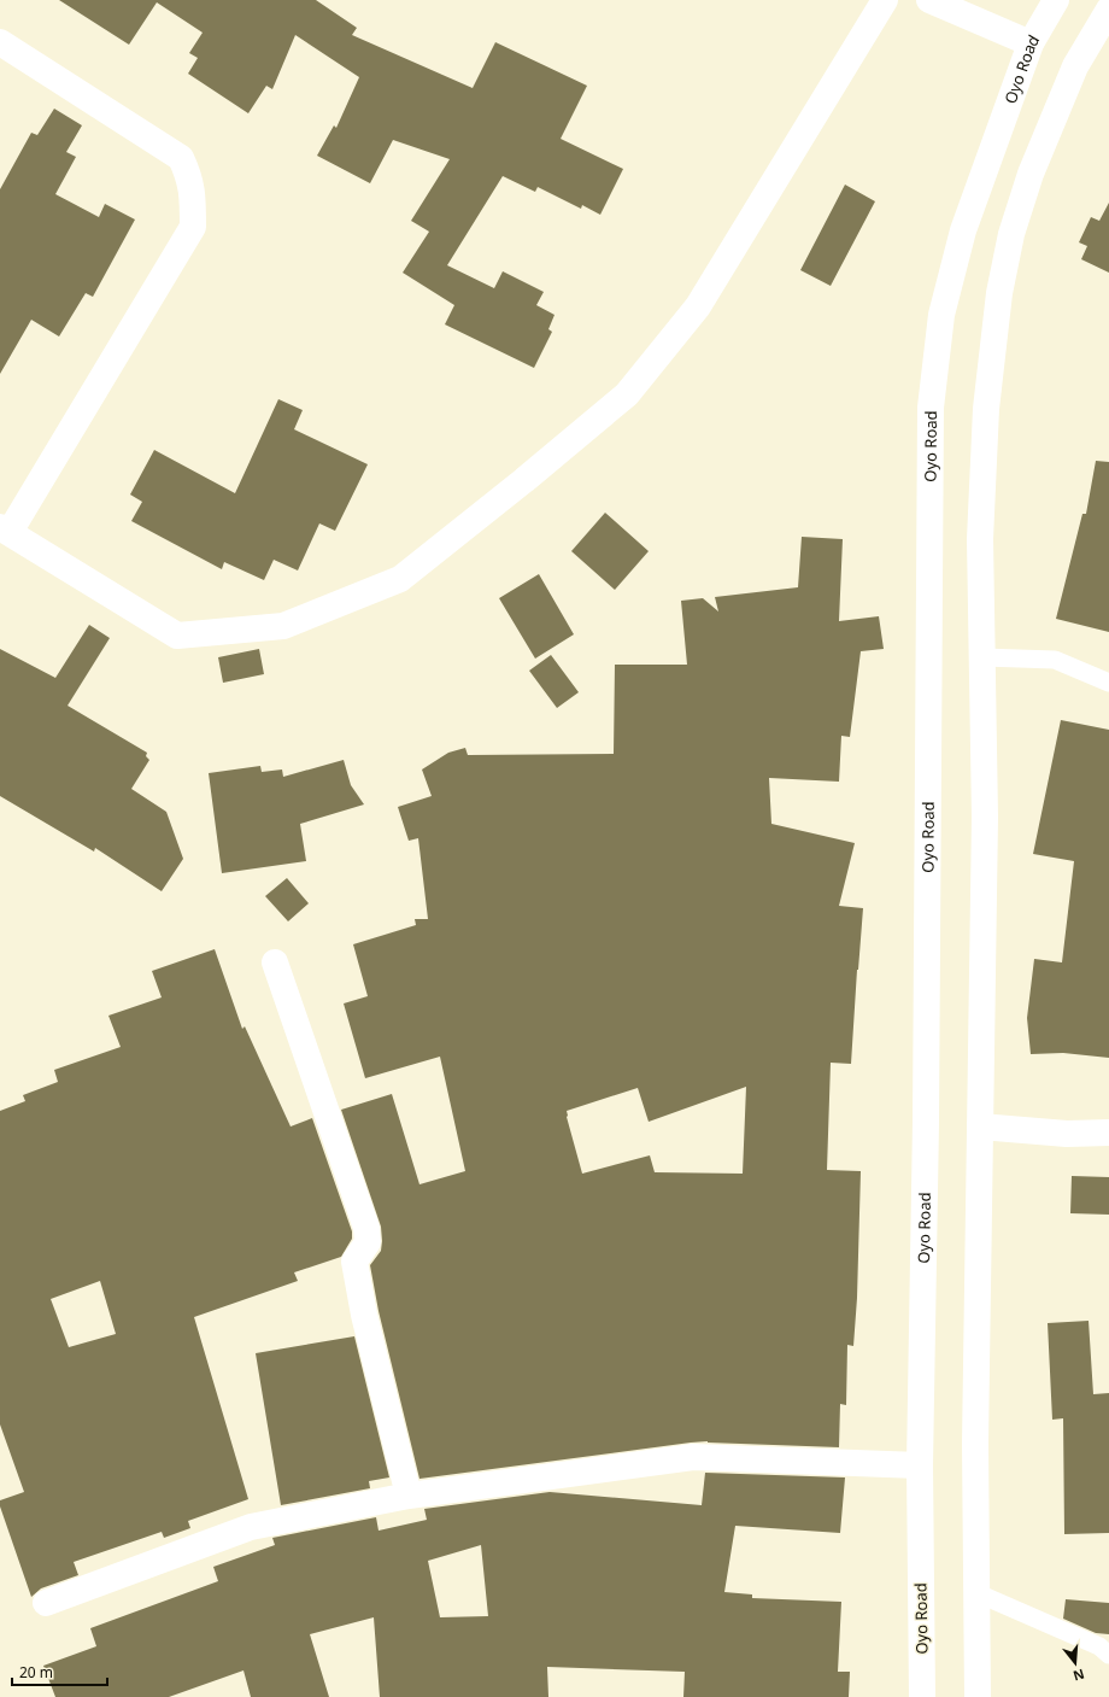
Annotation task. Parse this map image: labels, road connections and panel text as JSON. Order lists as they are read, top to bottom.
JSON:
{
  "streets": {
    "street": ["Oyo Road"]
  },
  "scale_bar": "20 m",
  "north": "bottom"
}
